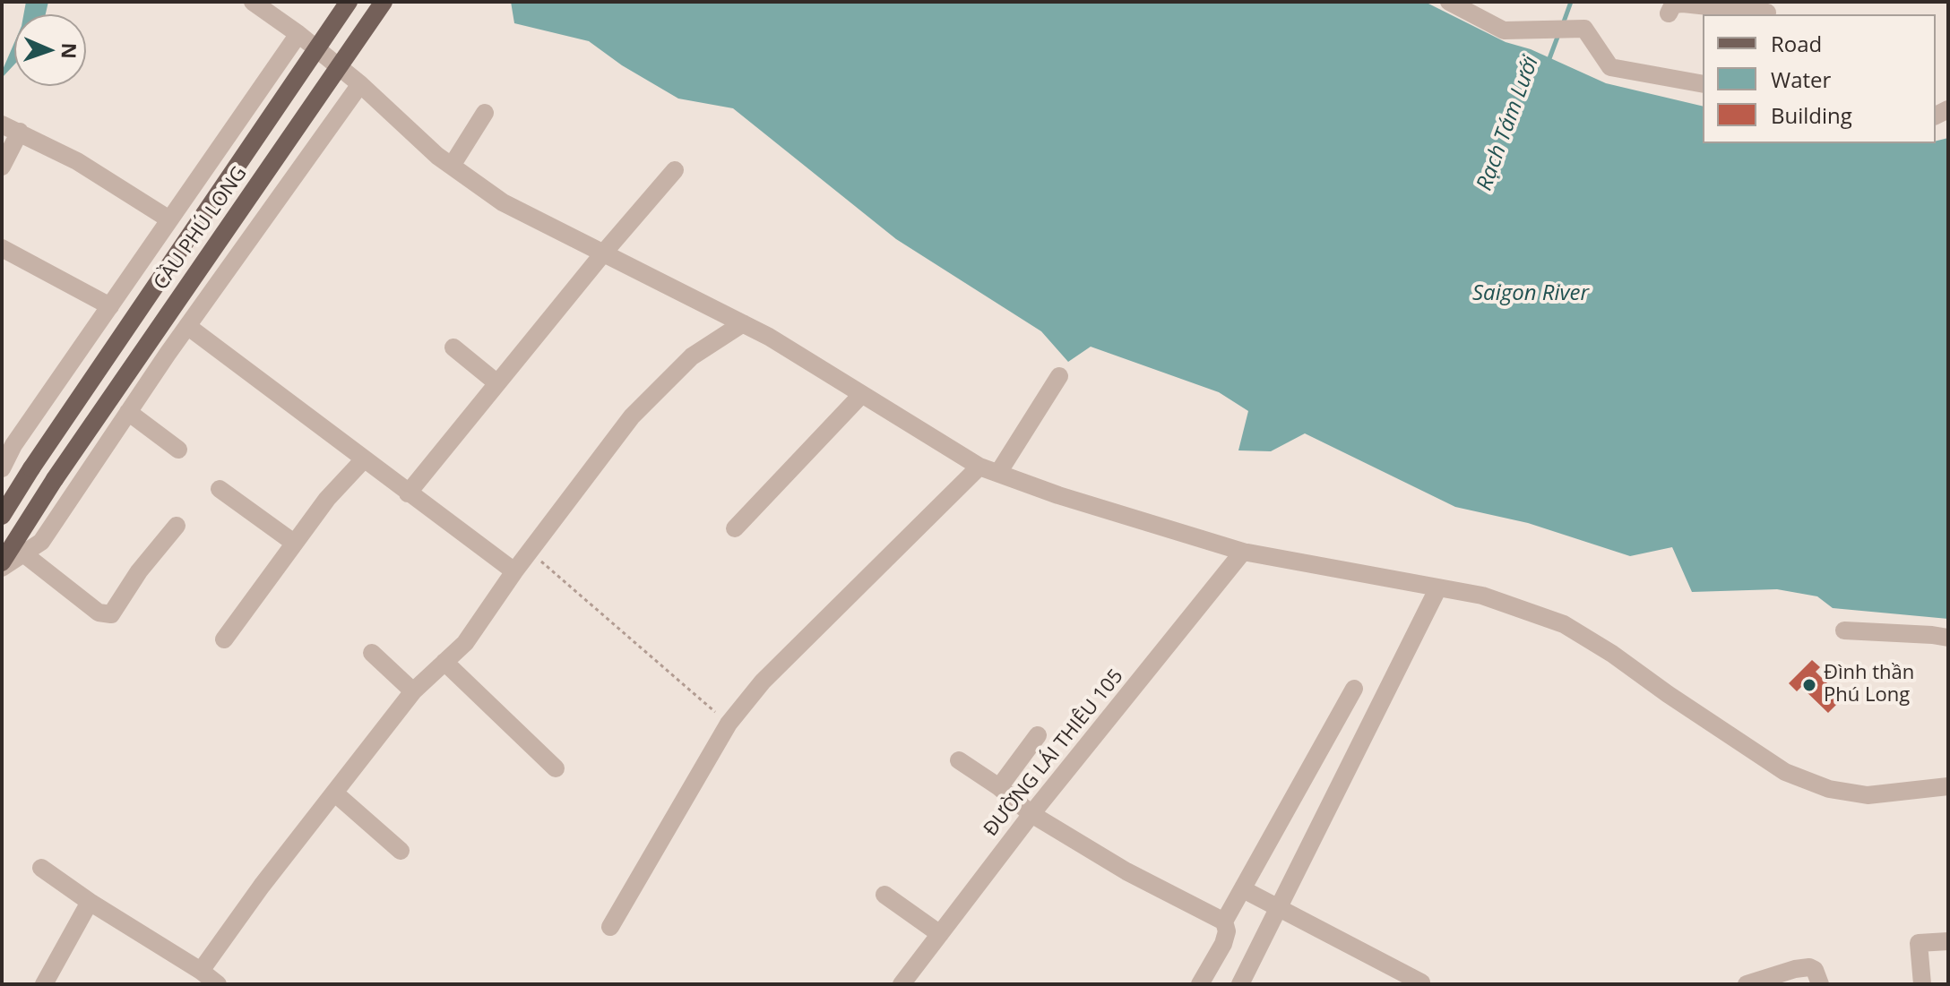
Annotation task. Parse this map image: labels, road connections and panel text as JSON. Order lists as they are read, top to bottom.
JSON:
{
  "streets": {
    "main road": ["CẦU PHÚ LONG"],
    "street": ["ĐƯỜNG LÁI THIÊU 105"]
  },
  "water": ["Rạch Tám Lưới", "Saigon River"],
  "places": ["Đình thần Phú Long"],
  "legend": ["Road", "Water", "Building"],
  "north": "right"
}
